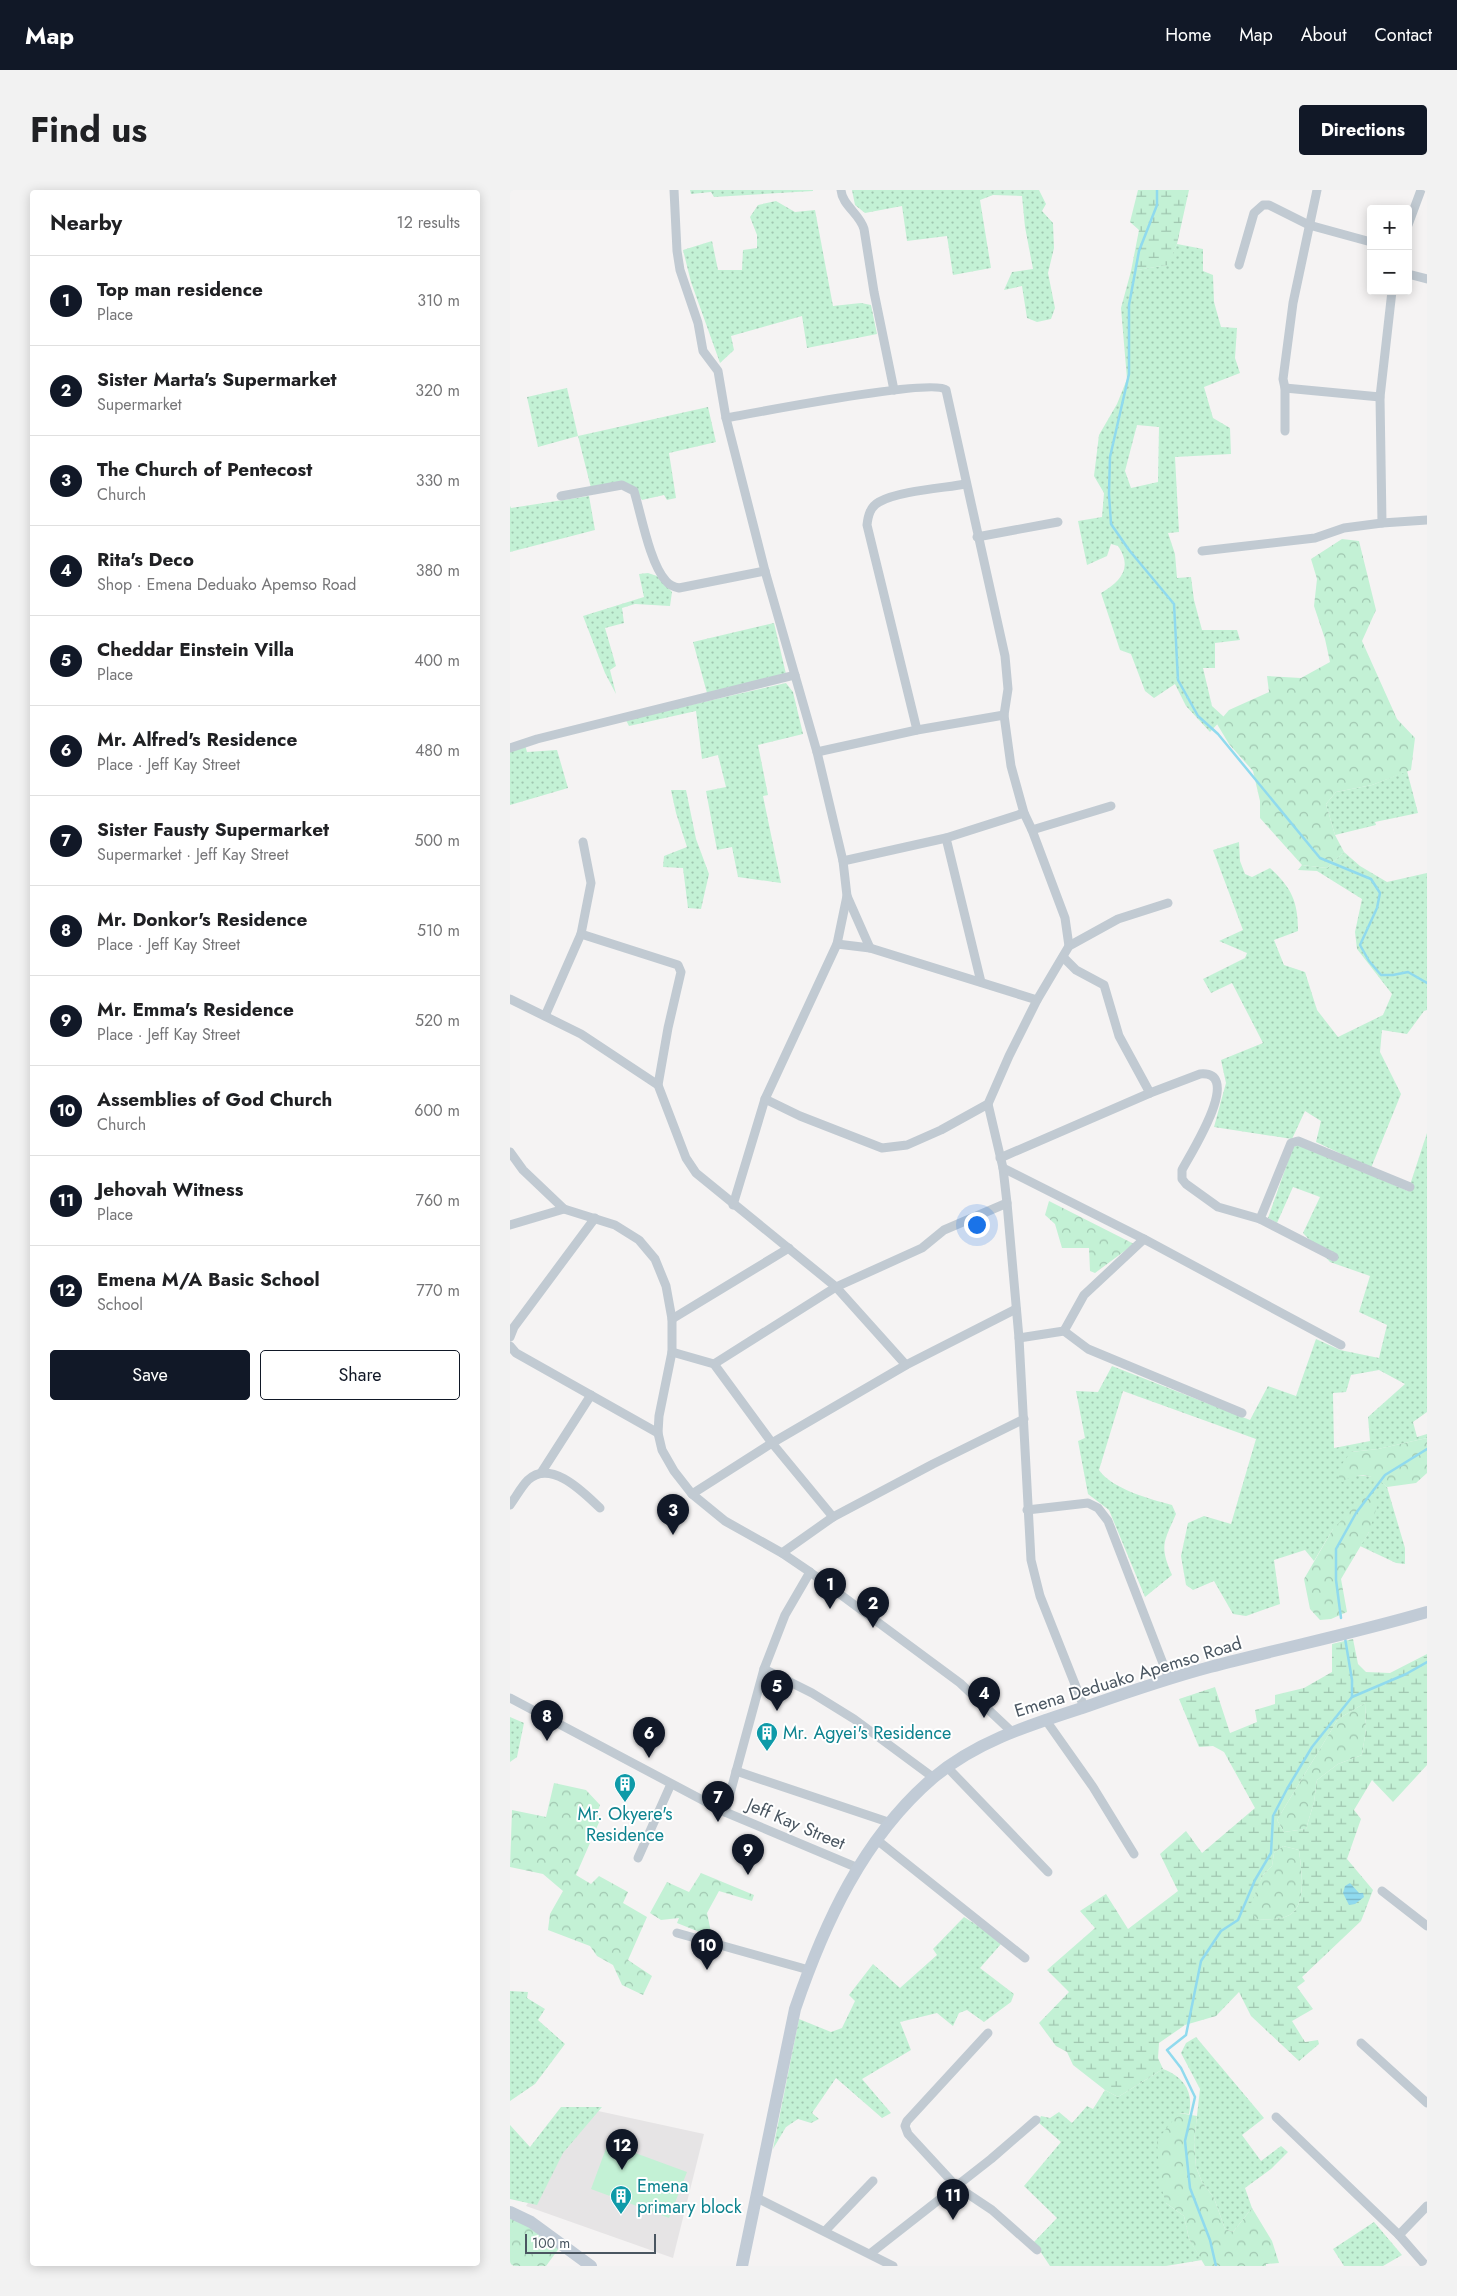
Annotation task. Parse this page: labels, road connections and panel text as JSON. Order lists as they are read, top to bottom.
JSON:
{
  "streets": {
    "street": ["Emena Deduako Apemso Road", "Jeff Kay Street"]
  },
  "crossings": [
    ["Emena Deduako Apemso Road", "Jeff Kay Street"]
  ],
  "places": {
    "building": ["Mr. Agyei's Residence", "Mr. Okyere's Residence", "Emena primary block"]
  },
  "scale_bar": "100 m",
  "page": {
    "header": "Map",
    "nav": [
      "Home",
      "Map",
      "About",
      "Contact"
    ],
    "title": "Find us",
    "buttons": [
      "Directions",
      ["Save", "Share"]
    ],
    "heading": ["Nearby", "12 results"],
    "map_buttons": ["+", "−"],
    "list": [
      {
        "mark": "1",
        "name": "Top man residence",
        "note": "Place",
        "value": "310 m"
      },
      {
        "mark": "2",
        "name": "Sister Marta's Supermarket",
        "note": "Supermarket",
        "value": "320 m"
      },
      {
        "mark": "3",
        "name": "The Church of Pentecost",
        "note": "Church",
        "value": "330 m"
      },
      {
        "mark": "4",
        "name": "Rita's Deco",
        "note": "Shop · Emena Deduako Apemso Road",
        "value": "380 m"
      },
      {
        "mark": "5",
        "name": "Cheddar Einstein Villa",
        "note": "Place",
        "value": "400 m"
      },
      {
        "mark": "6",
        "name": "Mr. Alfred's Residence",
        "note": "Place · Jeff Kay Street",
        "value": "480 m"
      },
      {
        "mark": "7",
        "name": "Sister Fausty Supermarket",
        "note": "Supermarket · Jeff Kay Street",
        "value": "500 m"
      },
      {
        "mark": "8",
        "name": "Mr. Donkor's Residence",
        "note": "Place · Jeff Kay Street",
        "value": "510 m"
      },
      {
        "mark": "9",
        "name": "Mr. Emma's Residence",
        "note": "Place · Jeff Kay Street",
        "value": "520 m"
      },
      {
        "mark": "10",
        "name": "Assemblies of God Church",
        "note": "Church",
        "value": "600 m"
      },
      {
        "mark": "11",
        "name": "Jehovah Witness",
        "note": "Place",
        "value": "760 m"
      },
      {
        "mark": "12",
        "name": "Emena M/A Basic School",
        "note": "School",
        "value": "770 m"
      }
    ],
    "pins": [
      "3",
      "1",
      "2",
      "5",
      "4",
      "8",
      "6",
      "7",
      "9",
      "10",
      "12",
      "11"
    ],
    "scale": "100 m"
  }
}
